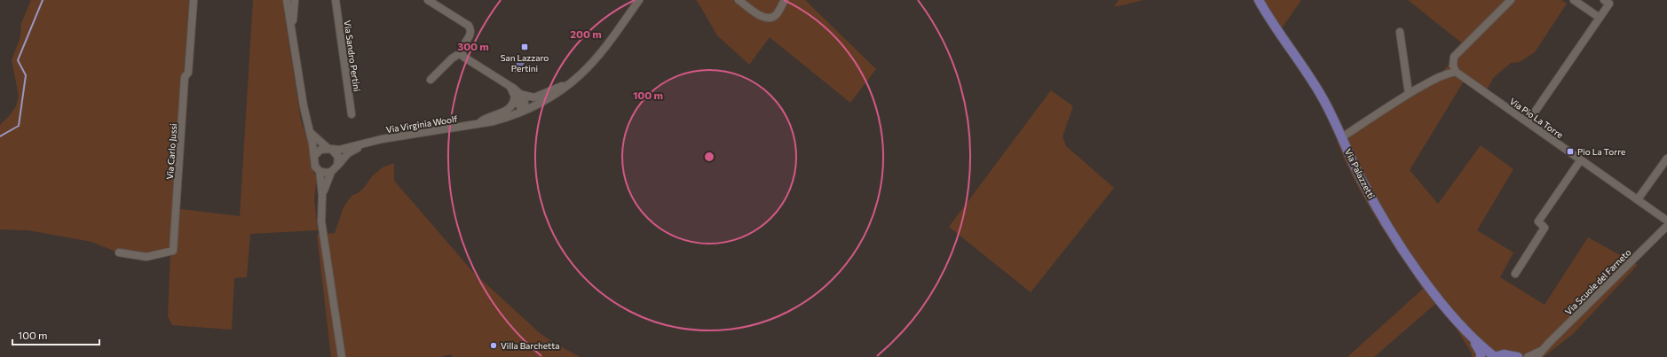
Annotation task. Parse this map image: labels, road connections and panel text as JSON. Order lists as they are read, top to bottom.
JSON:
{
  "streets": {
    "main road": ["Via Palazzetti"],
    "street": [
      "Via Sandro Pertini",
      "Via Pio La Torre",
      "Via Virginia Woolf",
      "Via Carlo Jussi",
      "Via Scuole del Farneto"
    ]
  },
  "places": {
    "transit": ["San Lazzaro Pertini", "Pio La Torre"],
    "other": ["Villa Barchetta"]
  },
  "scale_bar": "100 m",
  "rings": ["200 m", "300 m", "100 m"]
}
